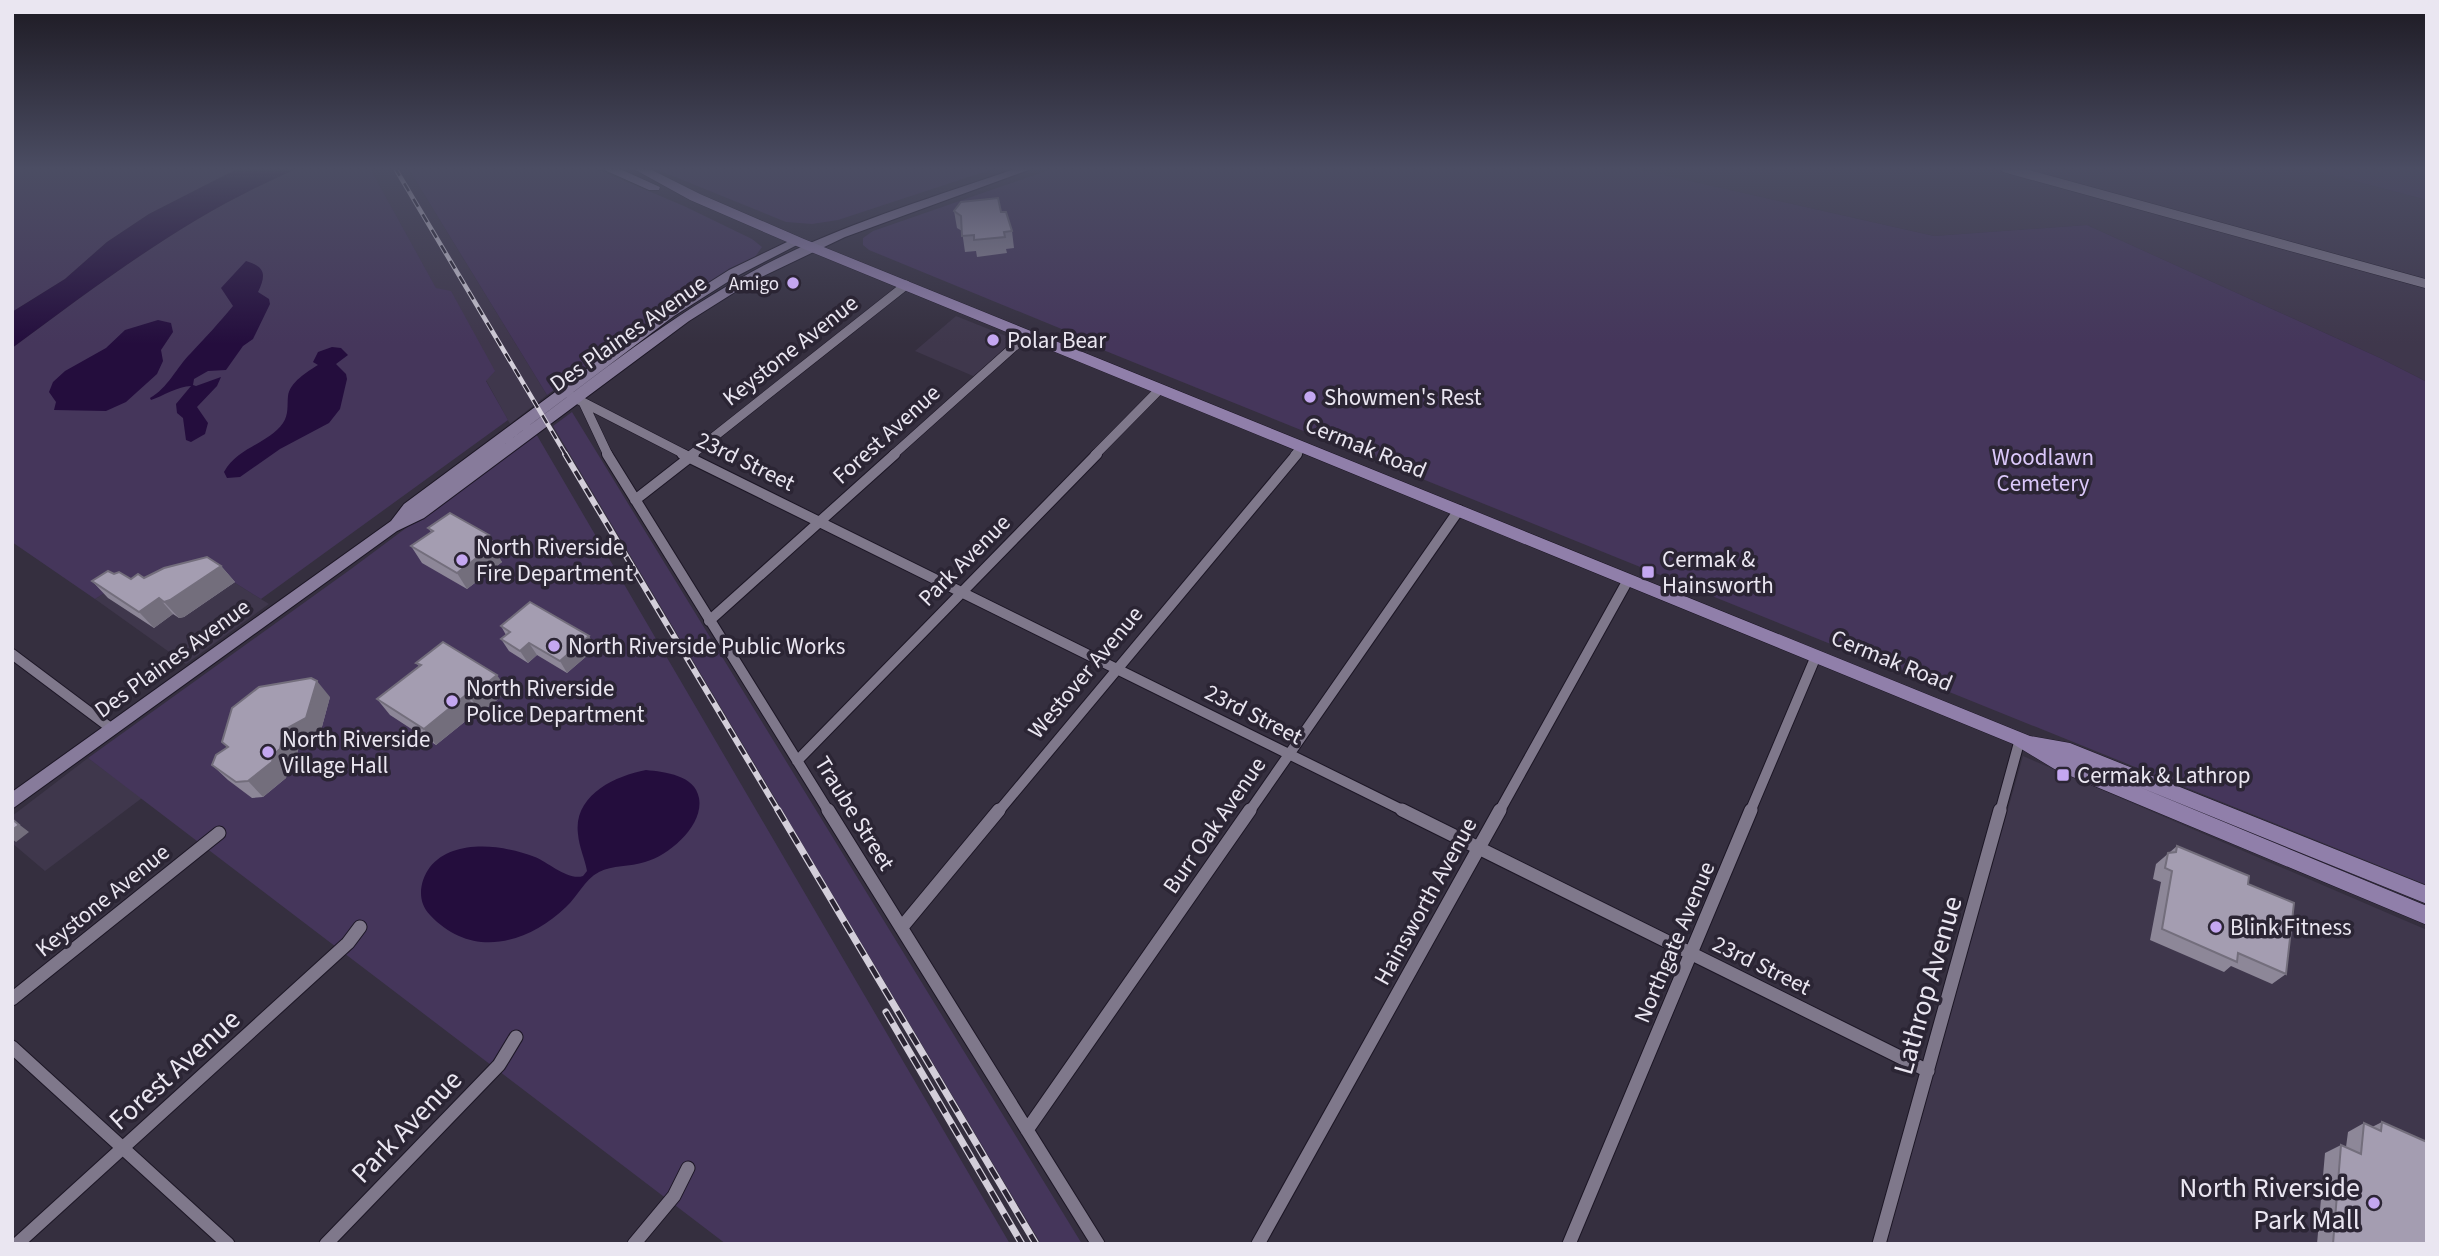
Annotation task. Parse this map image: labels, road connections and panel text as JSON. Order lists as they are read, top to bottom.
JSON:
{
  "streets": {
    "main road": ["Des Plaines Avenue", "Cermak Road"],
    "street": [
      "Keystone Avenue",
      "Forest Avenue",
      "23rd Street",
      "Park Avenue",
      "Westover Avenue",
      "Traube Street",
      "Burr Oak Avenue",
      "Hainsworth Avenue",
      "Northgate Avenue",
      "Lathrop Avenue"
    ]
  },
  "crossings": [
    ["Des Plaines Avenue", "Cermak Road"],
    ["Des Plaines Avenue", "23rd Street"],
    ["Des Plaines Avenue", "Traube Street"],
    ["Keystone Avenue", "Cermak Road"],
    ["Keystone Avenue", "23rd Street"],
    ["Keystone Avenue", "Traube Street"],
    ["Forest Avenue", "Cermak Road"],
    ["Forest Avenue", "23rd Street"],
    ["Forest Avenue", "Traube Street"],
    ["Cermak Road", "Park Avenue"],
    ["Cermak Road", "Westover Avenue"],
    ["Cermak Road", "Burr Oak Avenue"],
    ["Cermak Road", "Hainsworth Avenue"],
    ["Cermak Road", "Northgate Avenue"],
    ["Cermak Road", "Lathrop Avenue"],
    ["23rd Street", "Park Avenue"],
    ["23rd Street", "Westover Avenue"],
    ["23rd Street", "Traube Street"],
    ["23rd Street", "Burr Oak Avenue"],
    ["23rd Street", "Hainsworth Avenue"],
    ["23rd Street", "Northgate Avenue"],
    ["23rd Street", "Lathrop Avenue"],
    ["Park Avenue", "Traube Street"],
    ["Westover Avenue", "Traube Street"],
    ["Traube Street", "Burr Oak Avenue"]
  ],
  "parks": ["Woodlawn Cemetery"],
  "places": {
    "other": [
      "Amigo",
      "Polar Bear",
      "Showmen's Rest",
      "North Riverside Fire Department",
      "North Riverside Public Works",
      "North Riverside Police Department",
      "North Riverside Village Hall",
      "Blink Fitness",
      "North Riverside Park Mall"
    ],
    "transit": ["Cermak & Hainsworth", "Cermak & Lathrop"]
  }
}
